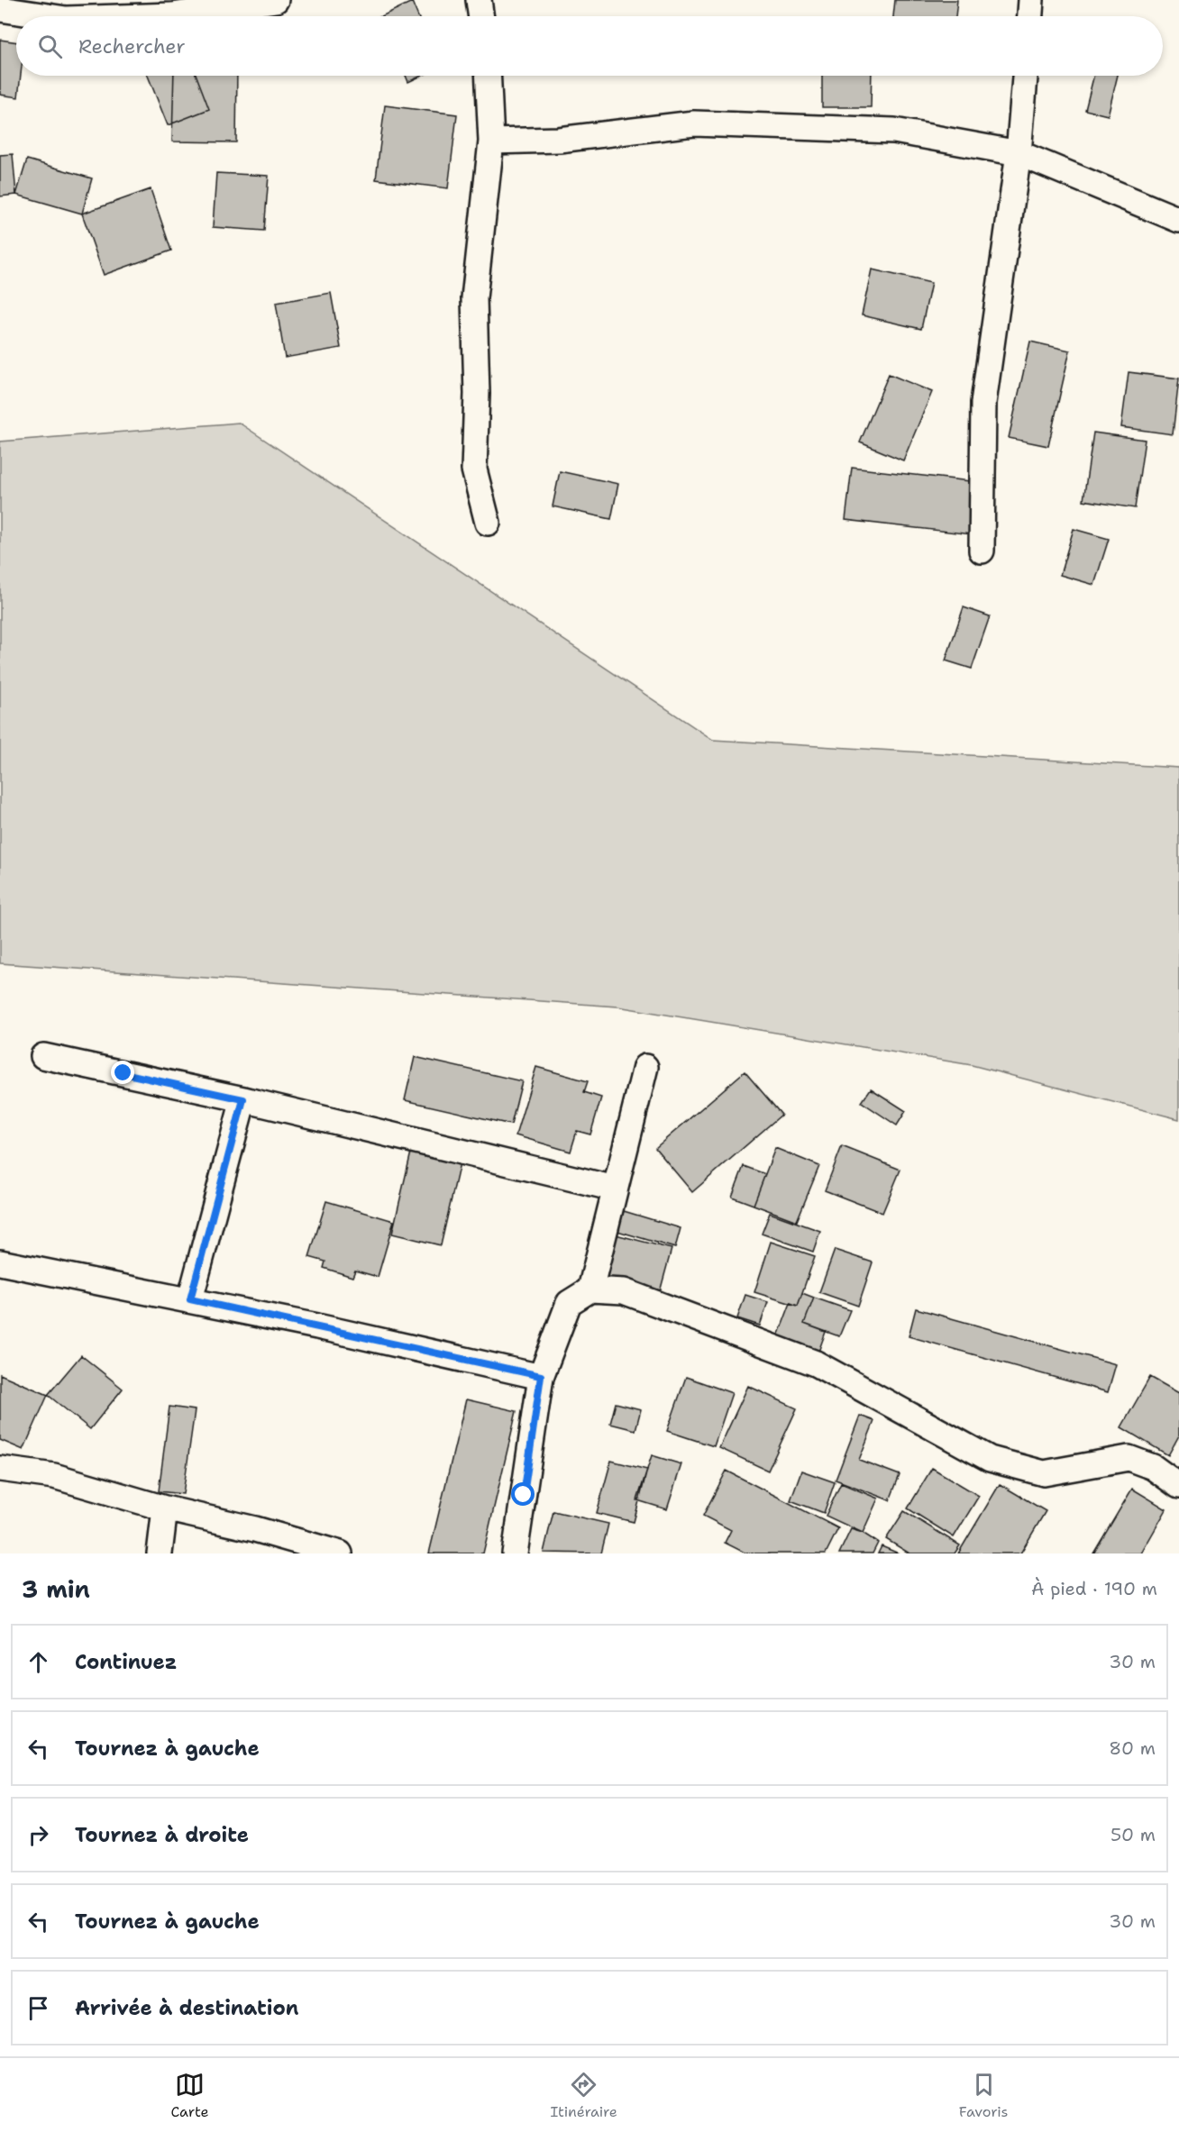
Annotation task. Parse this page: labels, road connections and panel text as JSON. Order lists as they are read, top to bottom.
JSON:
{
  "page": {
    "search": "Rechercher",
    "heading": ["3 min", "À pied · 190 m"],
    "list": [
      ["Continuez", "30 m"],
      ["Tournez à gauche", "80 m"],
      ["Tournez à droite", "50 m"],
      ["Tournez à gauche", "30 m"],
      "Arrivée à destination"
    ],
    "nav": ["Carte", "Itinéraire", "Favoris"]
  }
}
